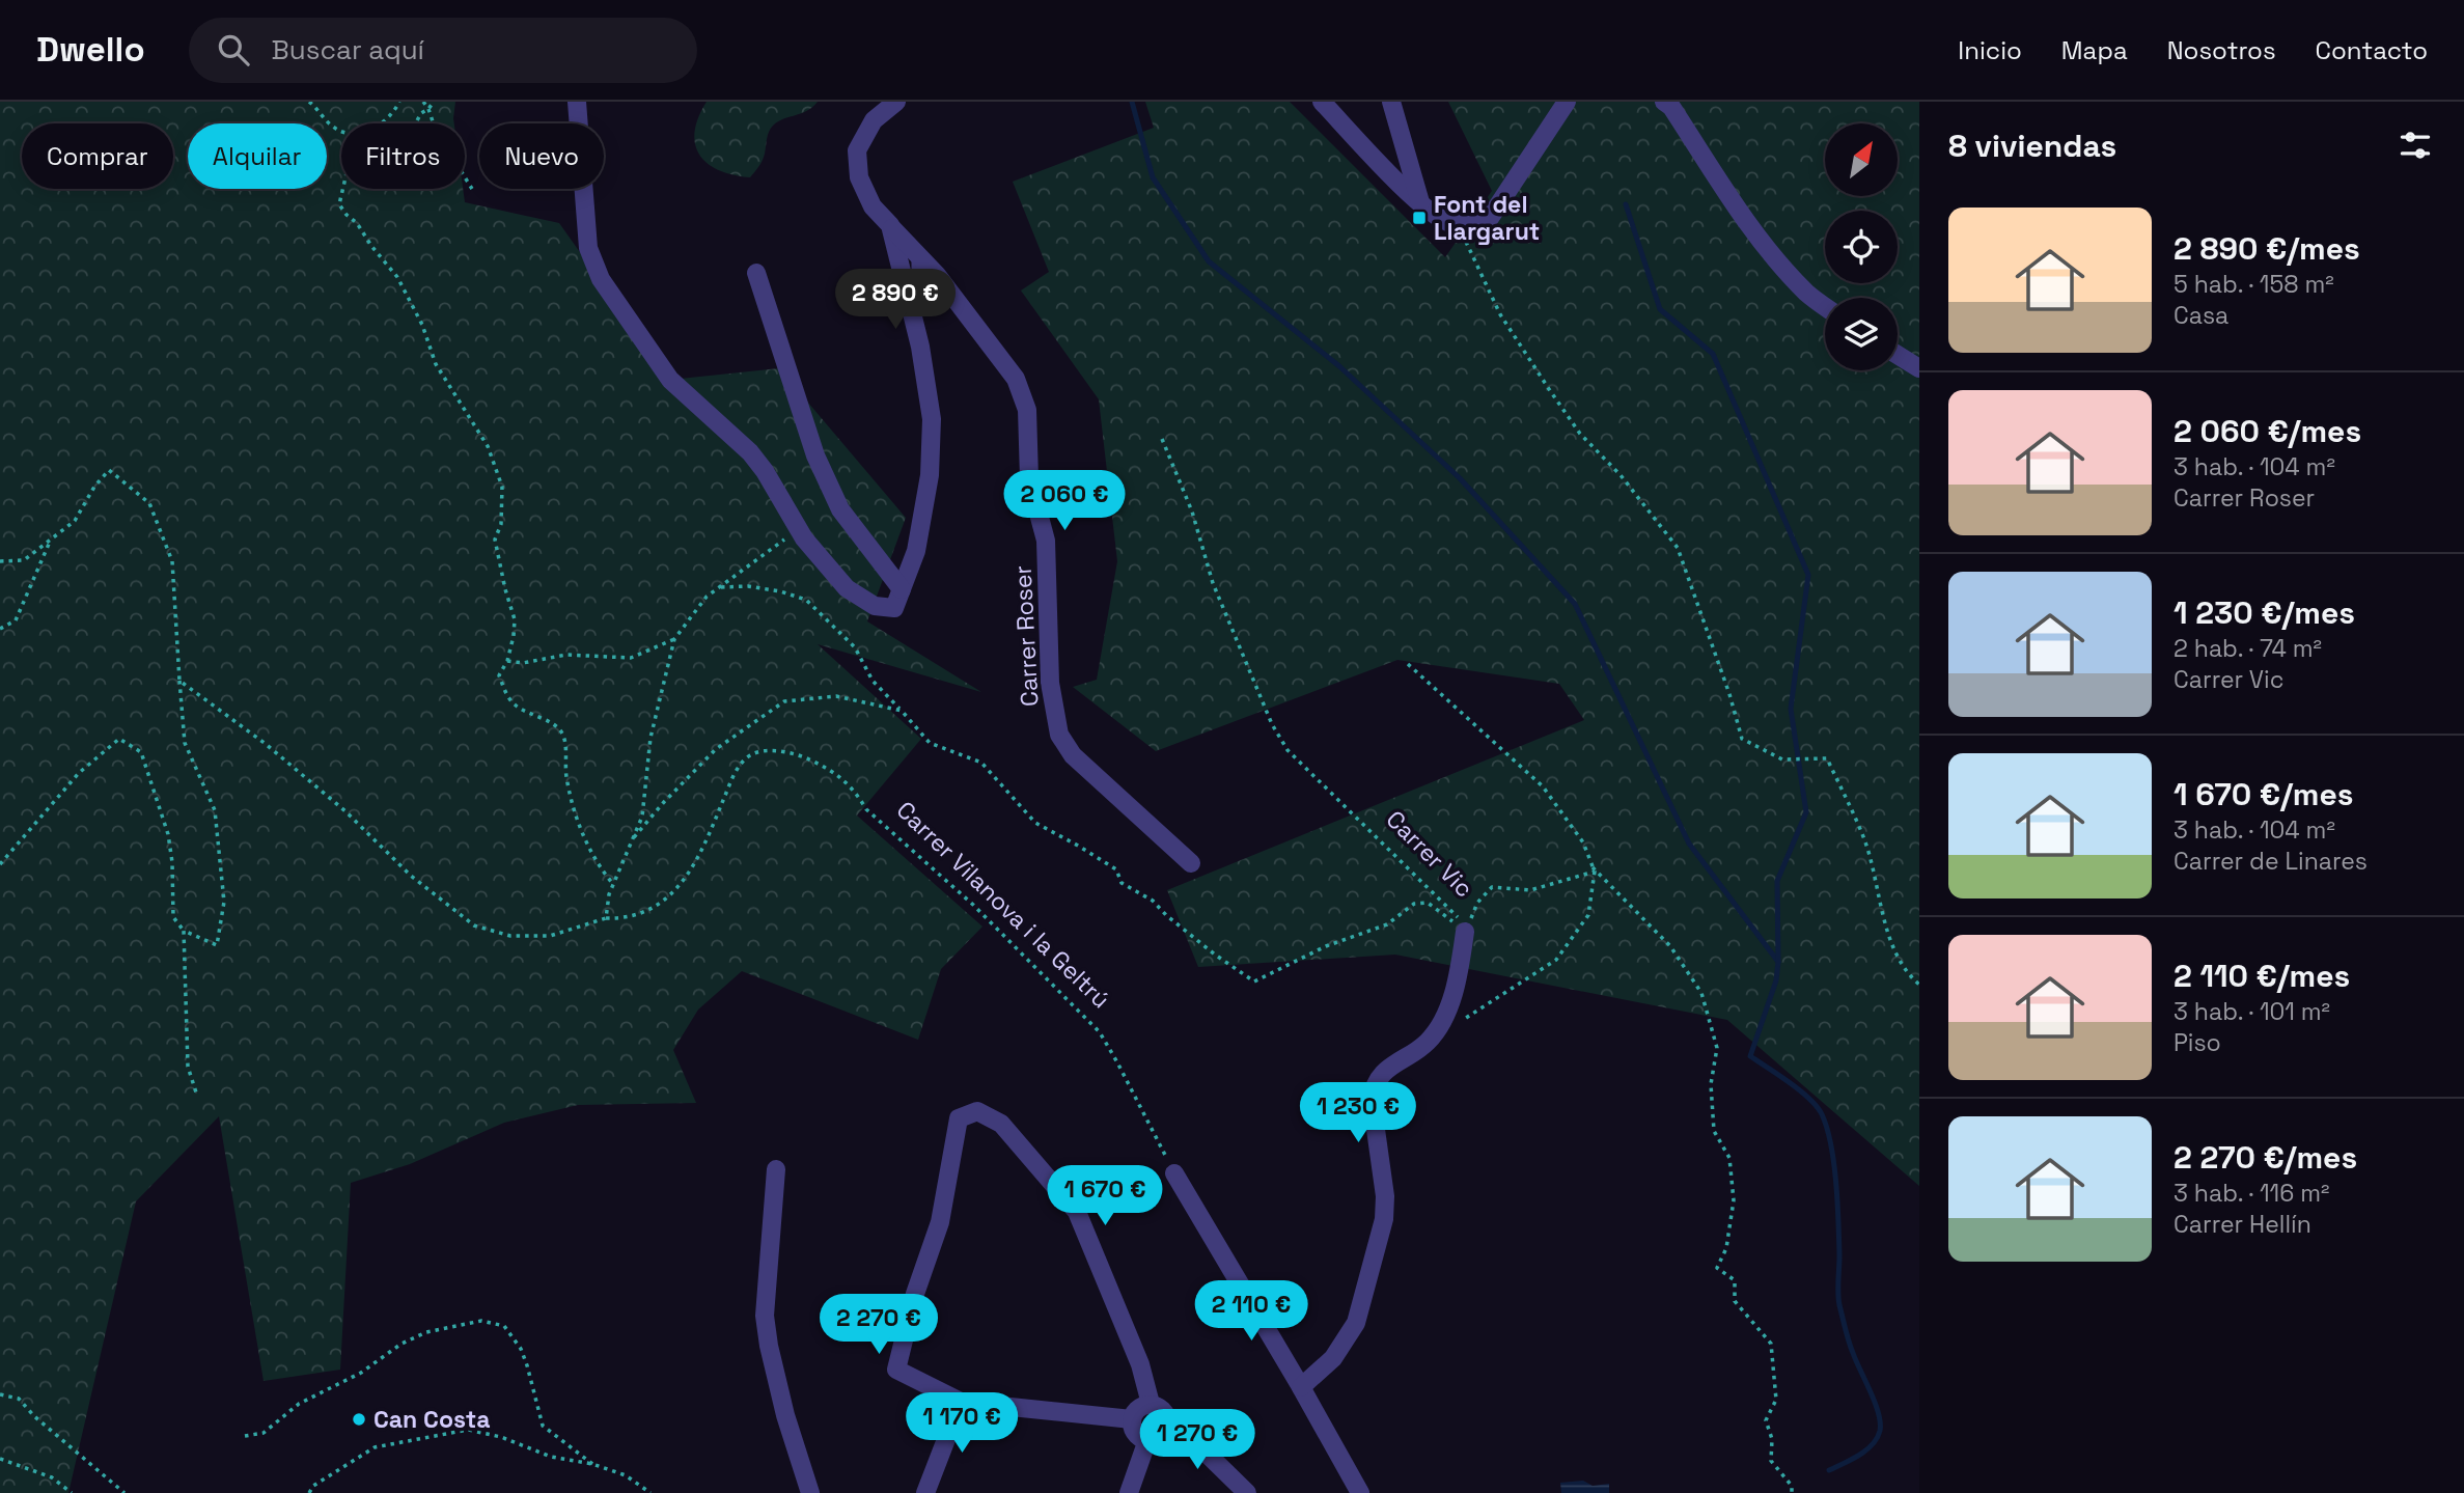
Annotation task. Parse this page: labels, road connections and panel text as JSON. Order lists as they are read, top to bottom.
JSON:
{
  "streets": {
    "street": ["Carrer Roser", "Carrer Vic"],
    "path": ["Carrer Vilanova i la Geltrú"]
  },
  "places": {
    "transit": ["Font del Llargarut"],
    "other": ["Can Costa"]
  },
  "north": "top right",
  "page": {
    "header": "Dwello",
    "search": "Buscar aquí",
    "nav": [
      "Inicio",
      "Mapa",
      "Nosotros",
      "Contacto"
    ],
    "heading": "8 viviendas",
    "chip": [
      "Comprar",
      "Alquilar",
      "Filtros",
      "Nuevo"
    ],
    "list": [
      {
        "name": "2 890 €/mes",
        "note": "5 hab. · 158 m² · Casa"
      },
      {
        "name": "2 060 €/mes",
        "note": "3 hab. · 104 m² · Carrer Roser"
      },
      {
        "name": "1 230 €/mes",
        "note": "2 hab. · 74 m² · Carrer Vic"
      },
      {
        "name": "1 670 €/mes",
        "note": "3 hab. · 104 m² · Carrer de Linares"
      },
      {
        "name": "2 110 €/mes",
        "note": "3 hab. · 101 m² · Piso"
      },
      {
        "name": "2 270 €/mes",
        "note": "3 hab. · 116 m² · Carrer Hellín"
      }
    ],
    "price": [
      "2 890 €",
      "2 060 €",
      "1 230 €",
      "1 670 €",
      "2 110 €",
      "2 270 €",
      "1 170 €",
      "1 270 €"
    ]
  }
}
